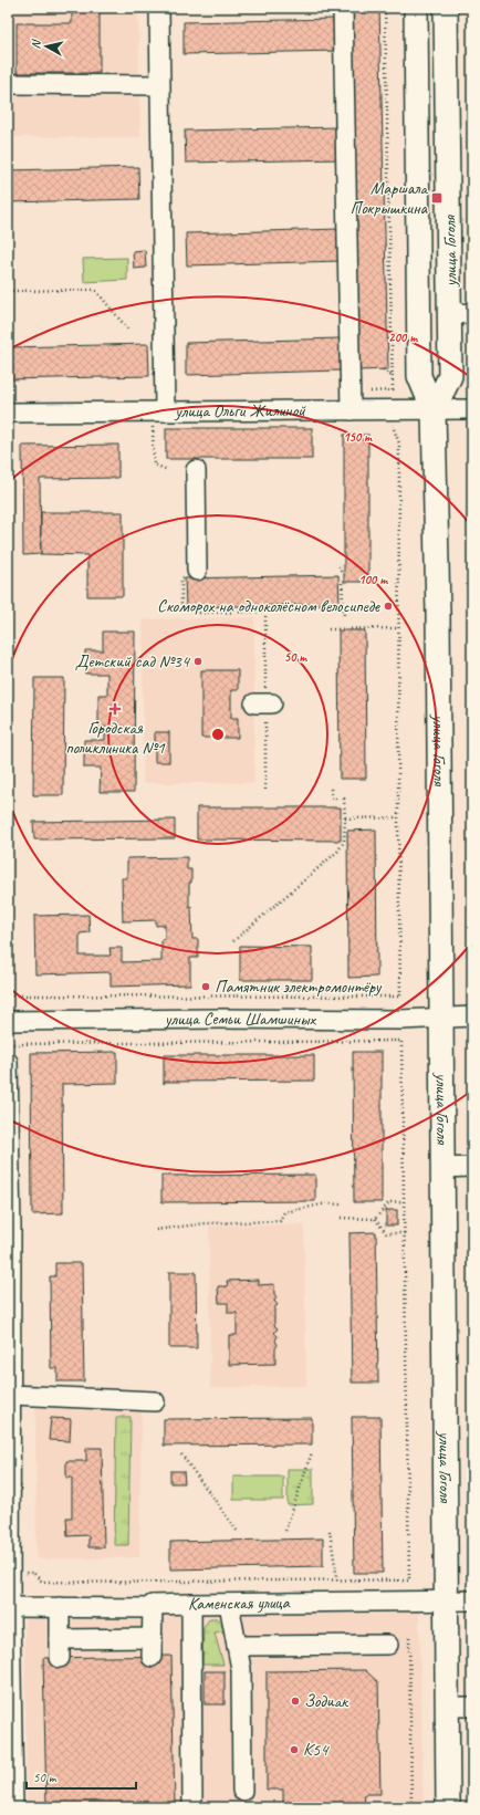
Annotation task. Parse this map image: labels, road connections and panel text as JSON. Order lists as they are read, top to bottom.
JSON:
{
  "streets": {
    "main road": ["улица Гоголя"],
    "street": ["улица Ольги Жилиной", "улица Семьи Шамшиных", "Каменская улица"]
  },
  "crossings": [
    ["улица Гоголя", "улица Ольги Жилиной"],
    ["улица Гоголя", "улица Семьи Шамшиных"],
    ["улица Гоголя", "Каменская улица"]
  ],
  "places": {
    "transit": ["Маршала Покрышкина"],
    "other": [
      "Скоморох на одноколёсном велосипеде",
      "Детский сад №34",
      "Памятник электромонтёру",
      "Зодиак",
      "К54"
    ],
    "health": ["Городская поликлиника №1"]
  },
  "scale_bar": "50 m",
  "north": "left",
  "rings": [
    "200 m",
    "150 m",
    "100 m",
    "50 m"
  ]
}
